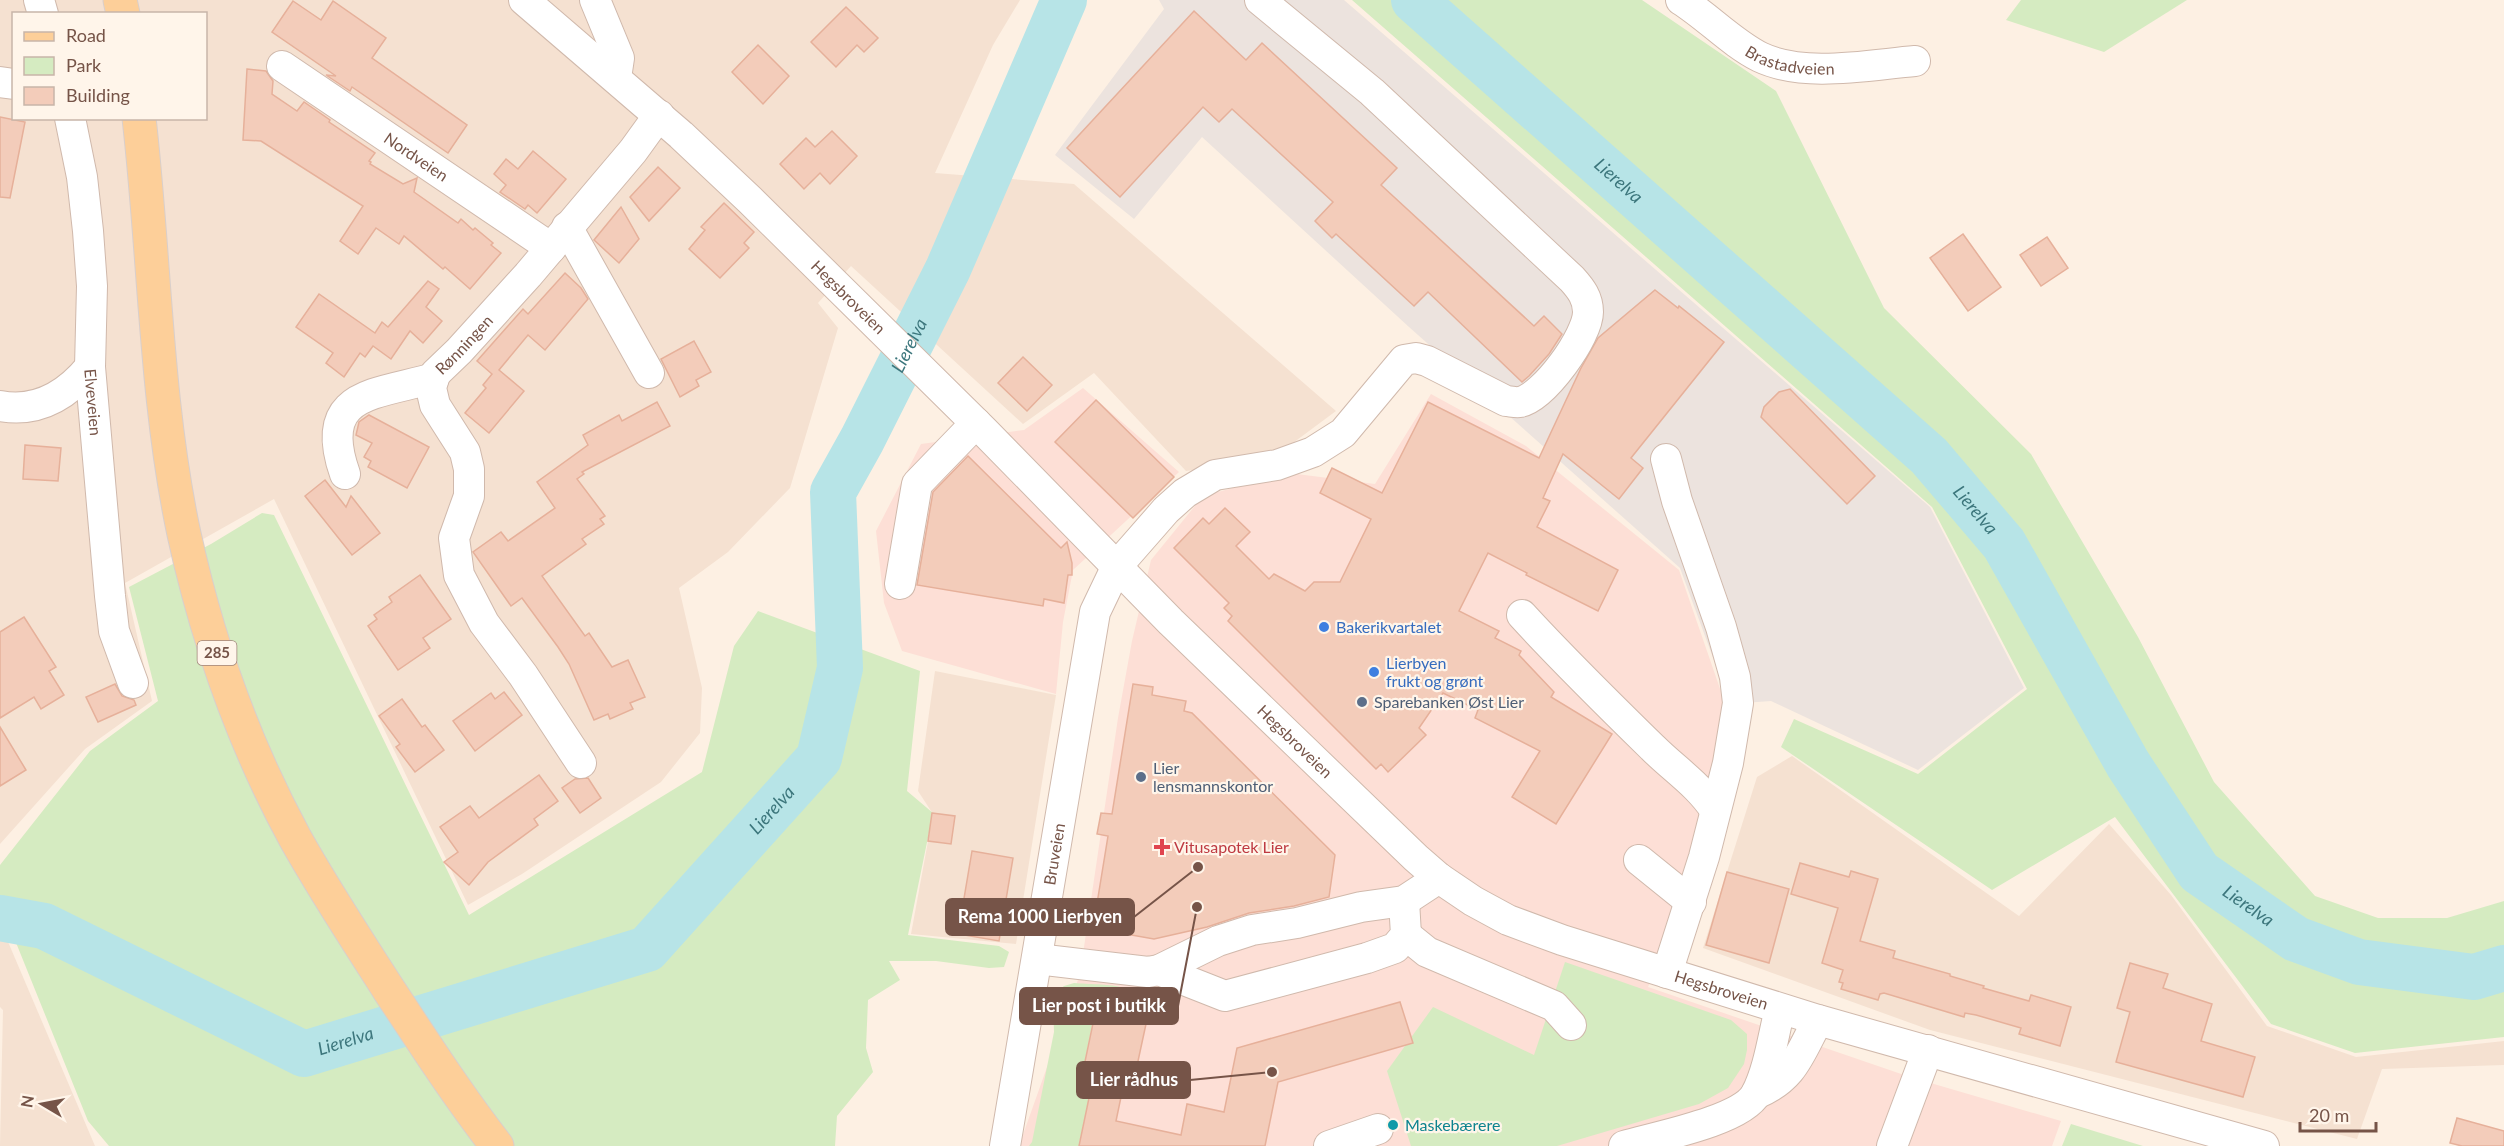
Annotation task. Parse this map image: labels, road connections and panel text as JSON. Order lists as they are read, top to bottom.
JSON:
{
  "streets": {
    "main road": ["285"],
    "street": [
      "Brastadveien",
      "Nordveien",
      "Hegsbroveien",
      "Rønningen",
      "Elveveien",
      "Bruveien"
    ]
  },
  "crossings": [
    ["Nordveien", "Rønningen"],
    ["Hegsbroveien", "Rønningen"],
    ["Hegsbroveien", "Bruveien"]
  ],
  "water": ["Lierelva"],
  "places": {
    "other": [
      "Bakerikvartalet",
      "Lierbyen frukt og grønt",
      "Sparebanken Øst Lier",
      "Lier lensmannskontor",
      "Rema 1000 Lierbyen",
      "Lier post i butikk",
      "Lier rådhus",
      "Maskebærere"
    ],
    "health": ["Vitusapotek Lier"]
  },
  "legend": ["Road", "Park", "Building"],
  "scale_bar": "20 m",
  "north": "left"
}
